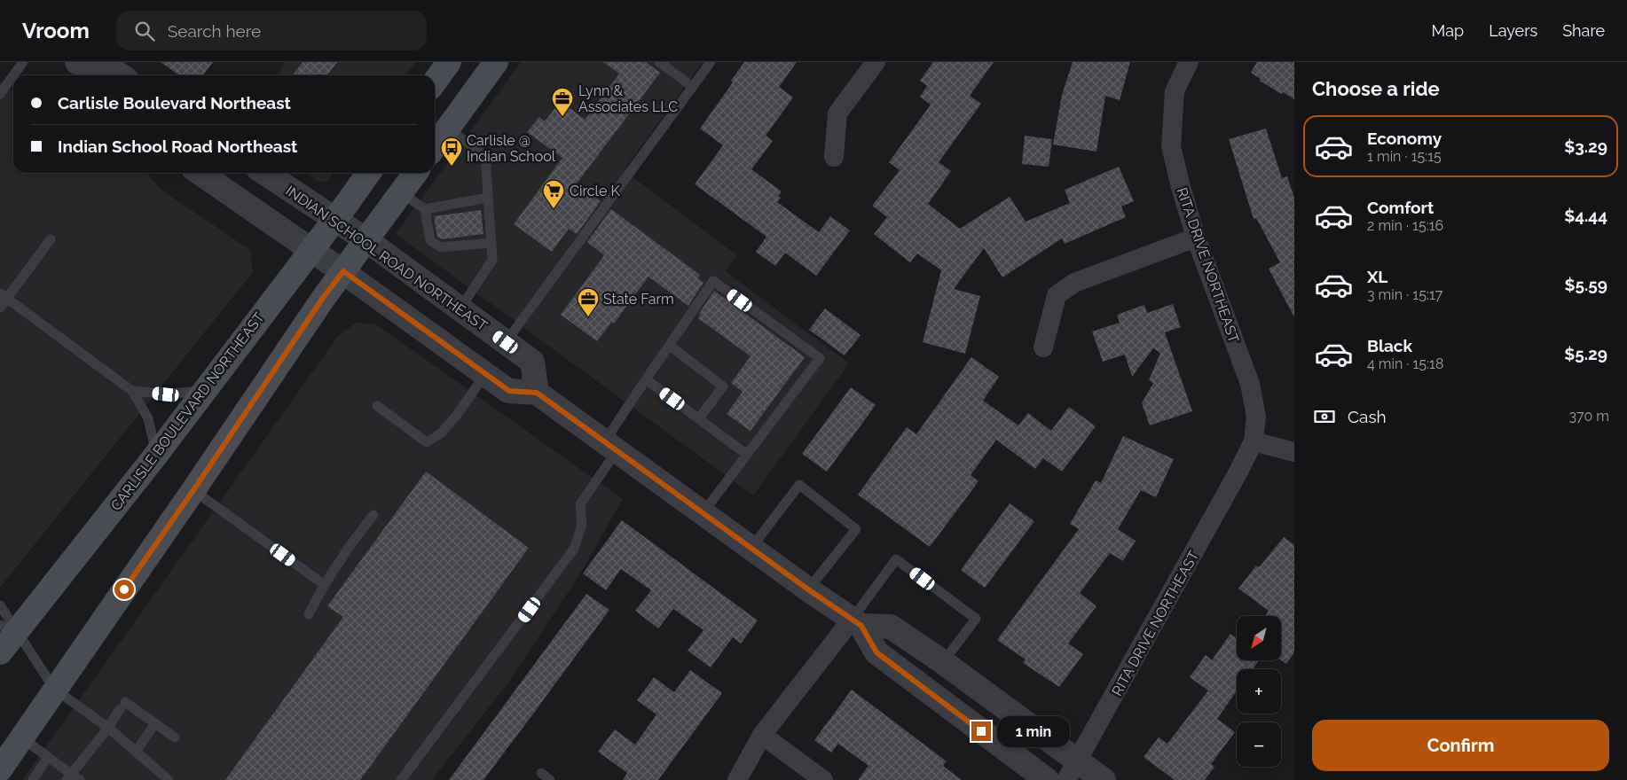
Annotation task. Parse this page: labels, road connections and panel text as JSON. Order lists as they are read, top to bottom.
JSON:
{
  "streets": {
    "main road": ["CARLISLE BOULEVARD NORTHEAST"],
    "street": ["INDIAN SCHOOL ROAD NORTHEAST", "RITA DRIVE NORTHEAST"]
  },
  "crossings": [
    ["INDIAN SCHOOL ROAD NORTHEAST", "CARLISLE BOULEVARD NORTHEAST"]
  ],
  "places": {
    "office": ["Lynn & Associates LLC", "State Farm"],
    "bus stop": ["Carlisle @ Indian School"],
    "supermarket": ["Circle K"]
  },
  "north": "bottom left",
  "page": {
    "header": "Vroom",
    "search": "Search here",
    "nav": ["Map", "Layers", "Share"],
    "heading": "Choose a ride",
    "banner": ["Carlisle Boulevard Northeast", "Indian School Road Northeast"],
    "list": [
      {
        "name": "Economy",
        "note": "1 min · 15:15",
        "value": "$3.29"
      },
      {
        "name": "Comfort",
        "note": "2 min · 15:16",
        "value": "$4.44"
      },
      {
        "name": "XL",
        "note": "3 min · 15:17",
        "value": "$5.59"
      },
      {
        "name": "Black",
        "note": "4 min · 15:18",
        "value": "$5.29"
      }
    ],
    "pay": ["Cash", "370 m"],
    "map_buttons": ["+", "−"],
    "buttons": "Confirm",
    "bubble": "1 min"
  }
}
